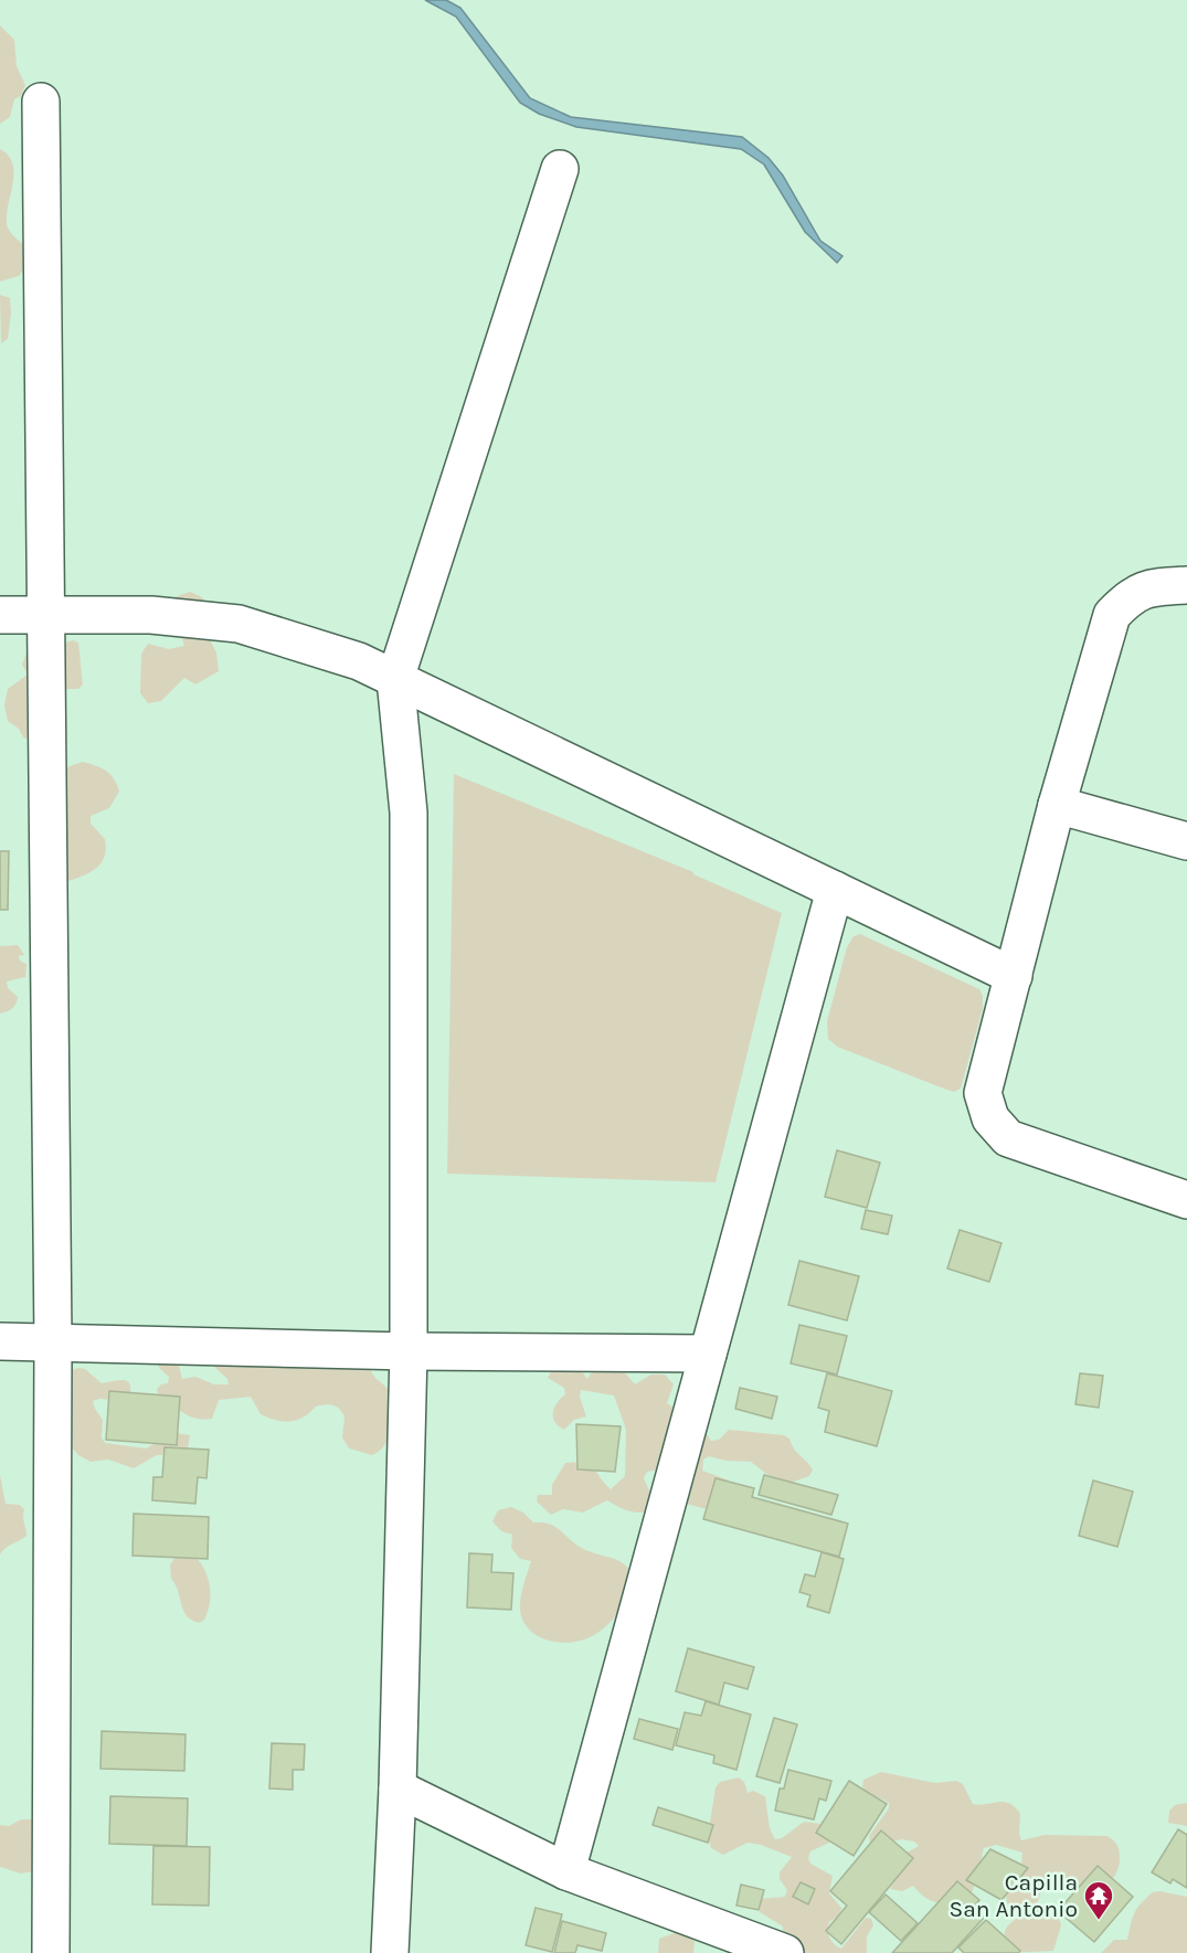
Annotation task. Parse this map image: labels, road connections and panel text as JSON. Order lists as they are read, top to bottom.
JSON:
{
  "places": {
    "temple": ["Capilla San Antonio"]
  }
}
